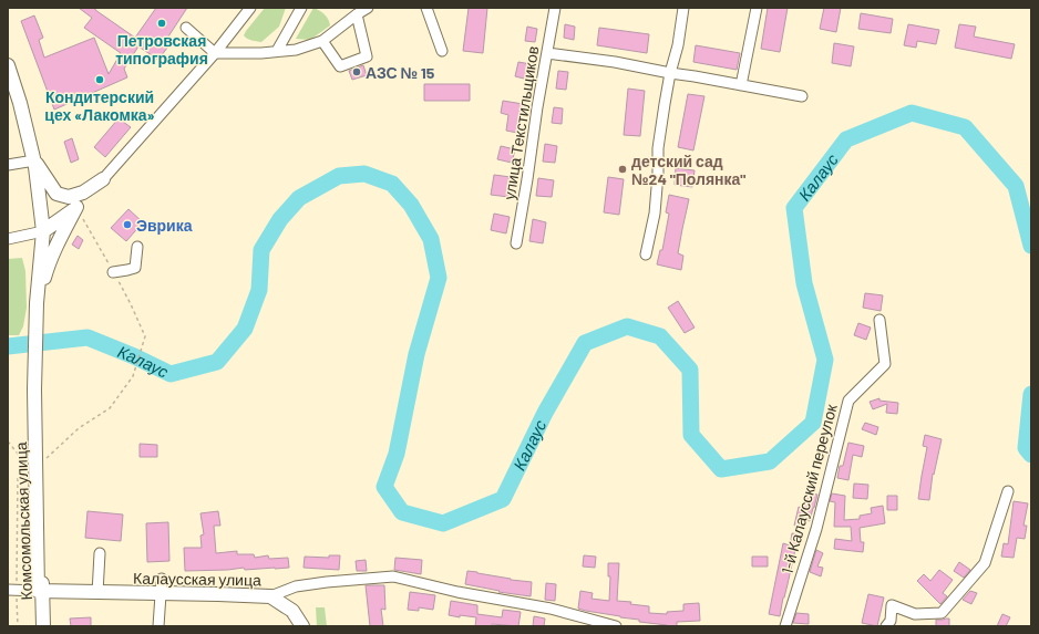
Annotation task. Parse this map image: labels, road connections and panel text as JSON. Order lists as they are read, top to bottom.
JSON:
{
  "streets": {
    "main road": ["Комсомольская улица", "Калаусская улица"],
    "street": ["улица Текстильщиков", "1-й Калаусский переулок"]
  },
  "crossings": [
    ["Комсомольская улица", "Калаусская улица"]
  ],
  "water": ["Калаус"],
  "places": [
    "Петровская типография",
    "АЗС № 15",
    "Кондитерский цех «Лакомка»",
    "детский сад №24 \"Полянка\"",
    "Эврика"
  ]
}
